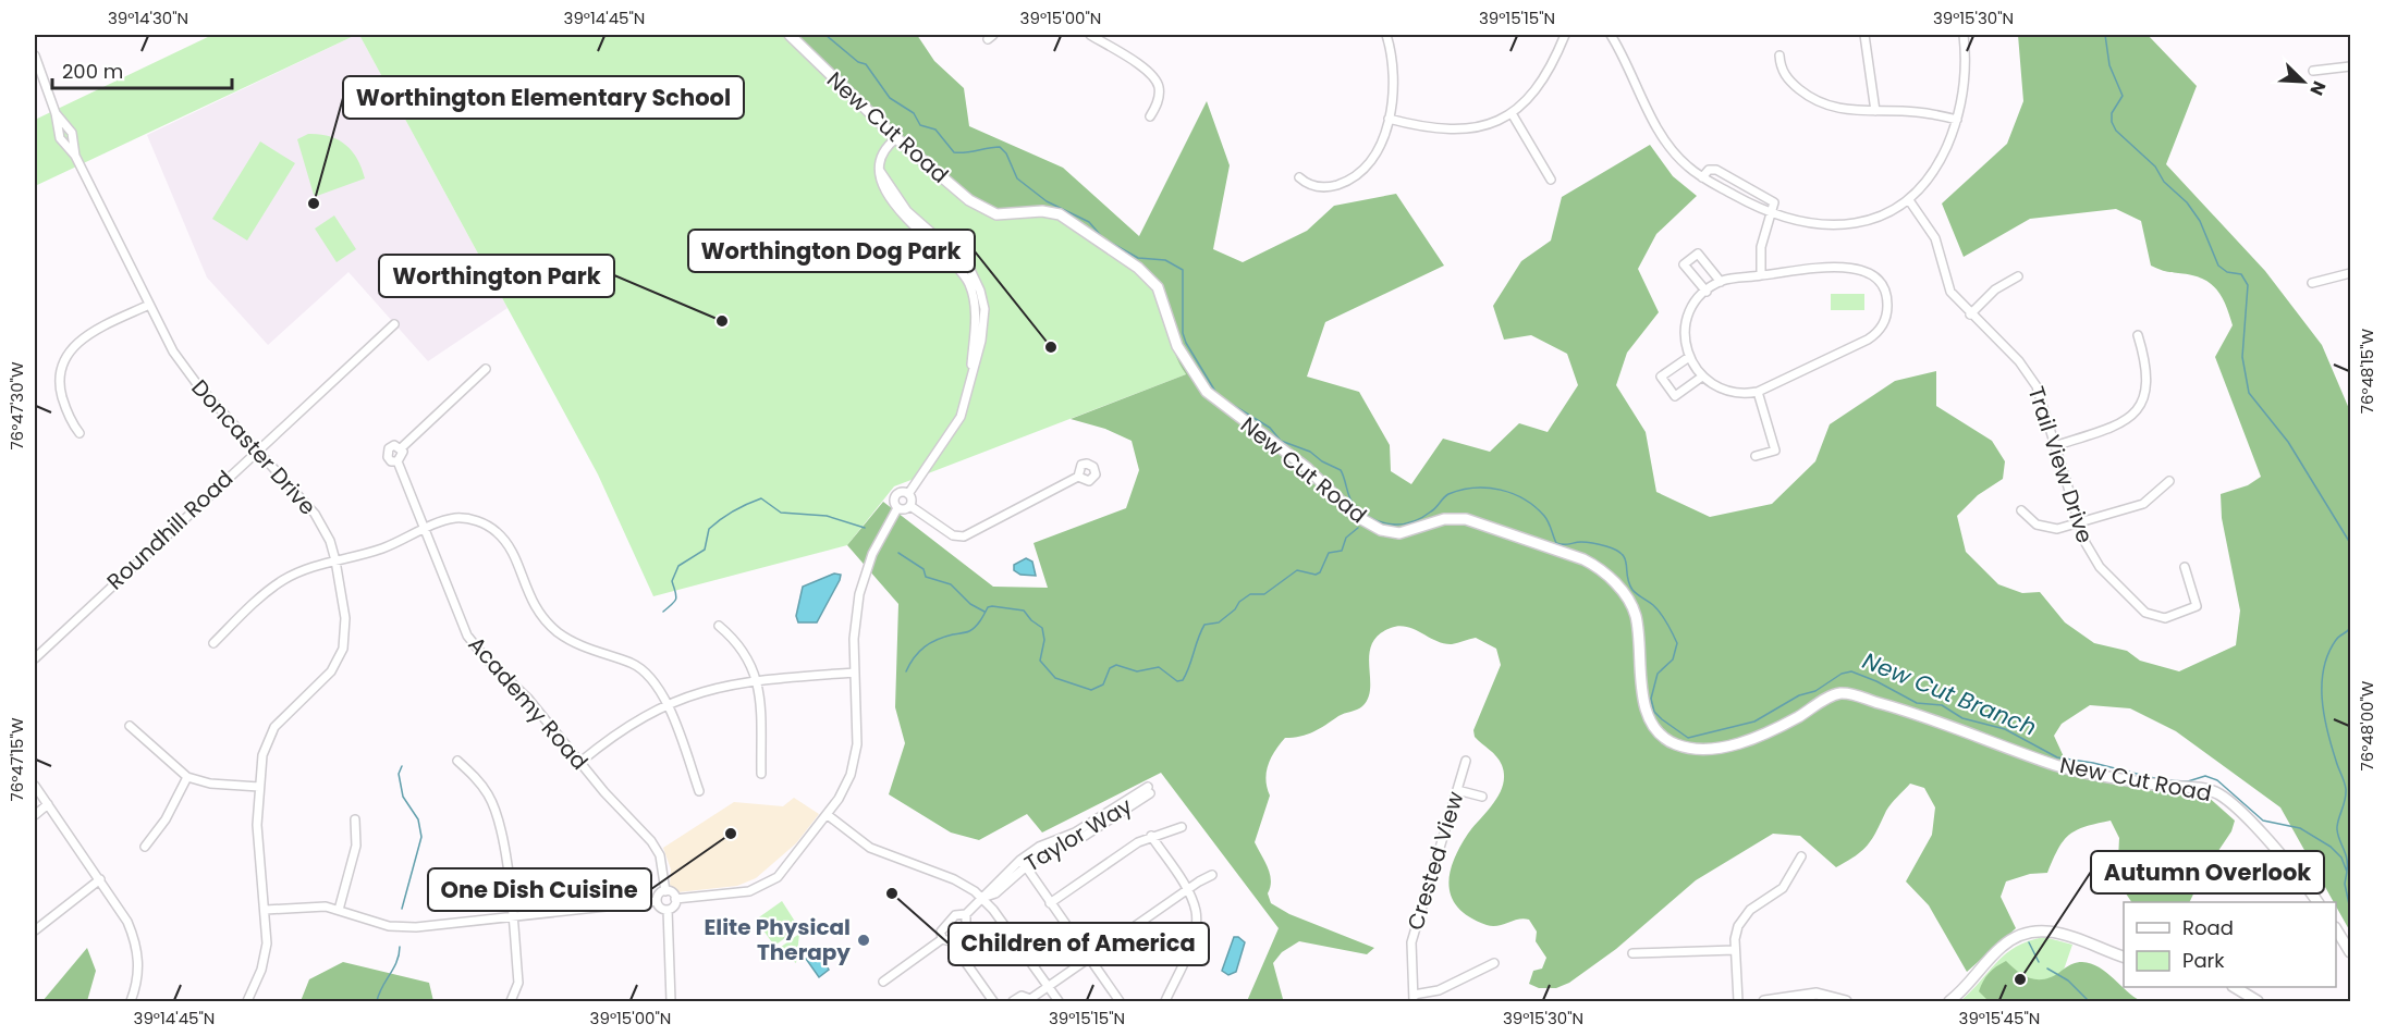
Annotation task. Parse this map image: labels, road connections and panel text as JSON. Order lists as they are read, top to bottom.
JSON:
{
  "streets": {
    "street": [
      "New Cut Road",
      "Doncaster Drive",
      "Trail View Drive",
      "Roundhill Road",
      "Academy Road",
      "Taylor Way",
      "Crested View"
    ]
  },
  "crossings": [
    ["Doncaster Drive", "Roundhill Road"]
  ],
  "water": ["New Cut Branch"],
  "places": [
    "Worthington Elementary School",
    "Worthington Park",
    "Worthington Dog Park",
    "One Dish Cuisine",
    "Children of America",
    "Elite Physical Therapy",
    "Autumn Overlook"
  ],
  "legend": ["Road", "Park"],
  "scale_bar": "200 m",
  "north": "bottom right",
  "coordinates": [
    "39°14'30\"N",
    "39°14'45\"N",
    "39°15'00\"N",
    "39°15'15\"N",
    "39°15'30\"N",
    "76°48'15\"W",
    "76°47'30\"W",
    "76°48'00\"W",
    "76°47'15\"W",
    "39°15'45\"N"
  ]
}
